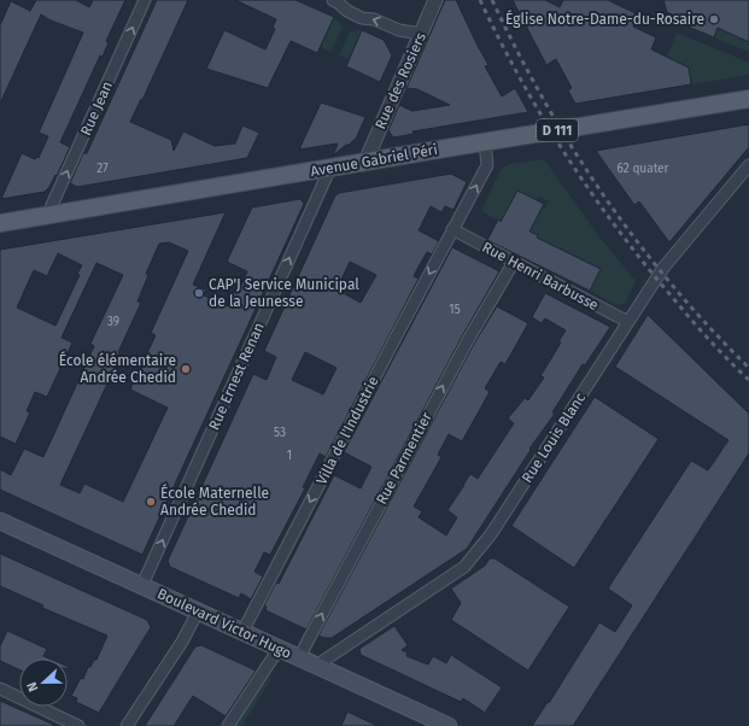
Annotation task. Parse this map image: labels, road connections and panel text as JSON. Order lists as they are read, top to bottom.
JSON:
{
  "streets": {
    "main road": ["D 111", "Avenue Gabriel Péri", "Boulevard Victor Hugo"],
    "street": [
      "Rue des Rosiers",
      "Rue Jean",
      "Rue Henri Barbusse",
      "Rue Ernest Renan",
      "Villa de l'Industrie",
      "Rue Louis Blanc",
      "Rue Parmentier"
    ]
  },
  "crossings": [
    ["Rue des Rosiers", "Avenue Gabriel Péri"],
    ["Rue Jean", "Avenue Gabriel Péri"],
    ["Avenue Gabriel Péri", "Rue Ernest Renan"],
    ["Avenue Gabriel Péri", "Villa de l'Industrie"],
    ["Rue Henri Barbusse", "Villa de l'Industrie"],
    ["Rue Henri Barbusse", "Rue Louis Blanc"],
    ["Rue Henri Barbusse", "Rue Parmentier"],
    ["Rue Ernest Renan", "Boulevard Victor Hugo"],
    ["Villa de l'Industrie", "Boulevard Victor Hugo"],
    ["Rue Louis Blanc", "Boulevard Victor Hugo"],
    ["Rue Parmentier", "Boulevard Victor Hugo"]
  ],
  "one_way": ["Rue Jean", "Rue Ernest Renan", "Rue Parmentier"],
  "places": [
    "Église Notre-Dame-du-Rosaire",
    "CAP'J Service Municipal de la Jeunesse",
    "École élémentaire Andrée Chedid",
    "École Maternelle Andrée Chedid"
  ],
  "house_numbers": [
    "27",
    "62 quater",
    "15",
    "39",
    "53",
    "1"
  ],
  "north": "left"
}
